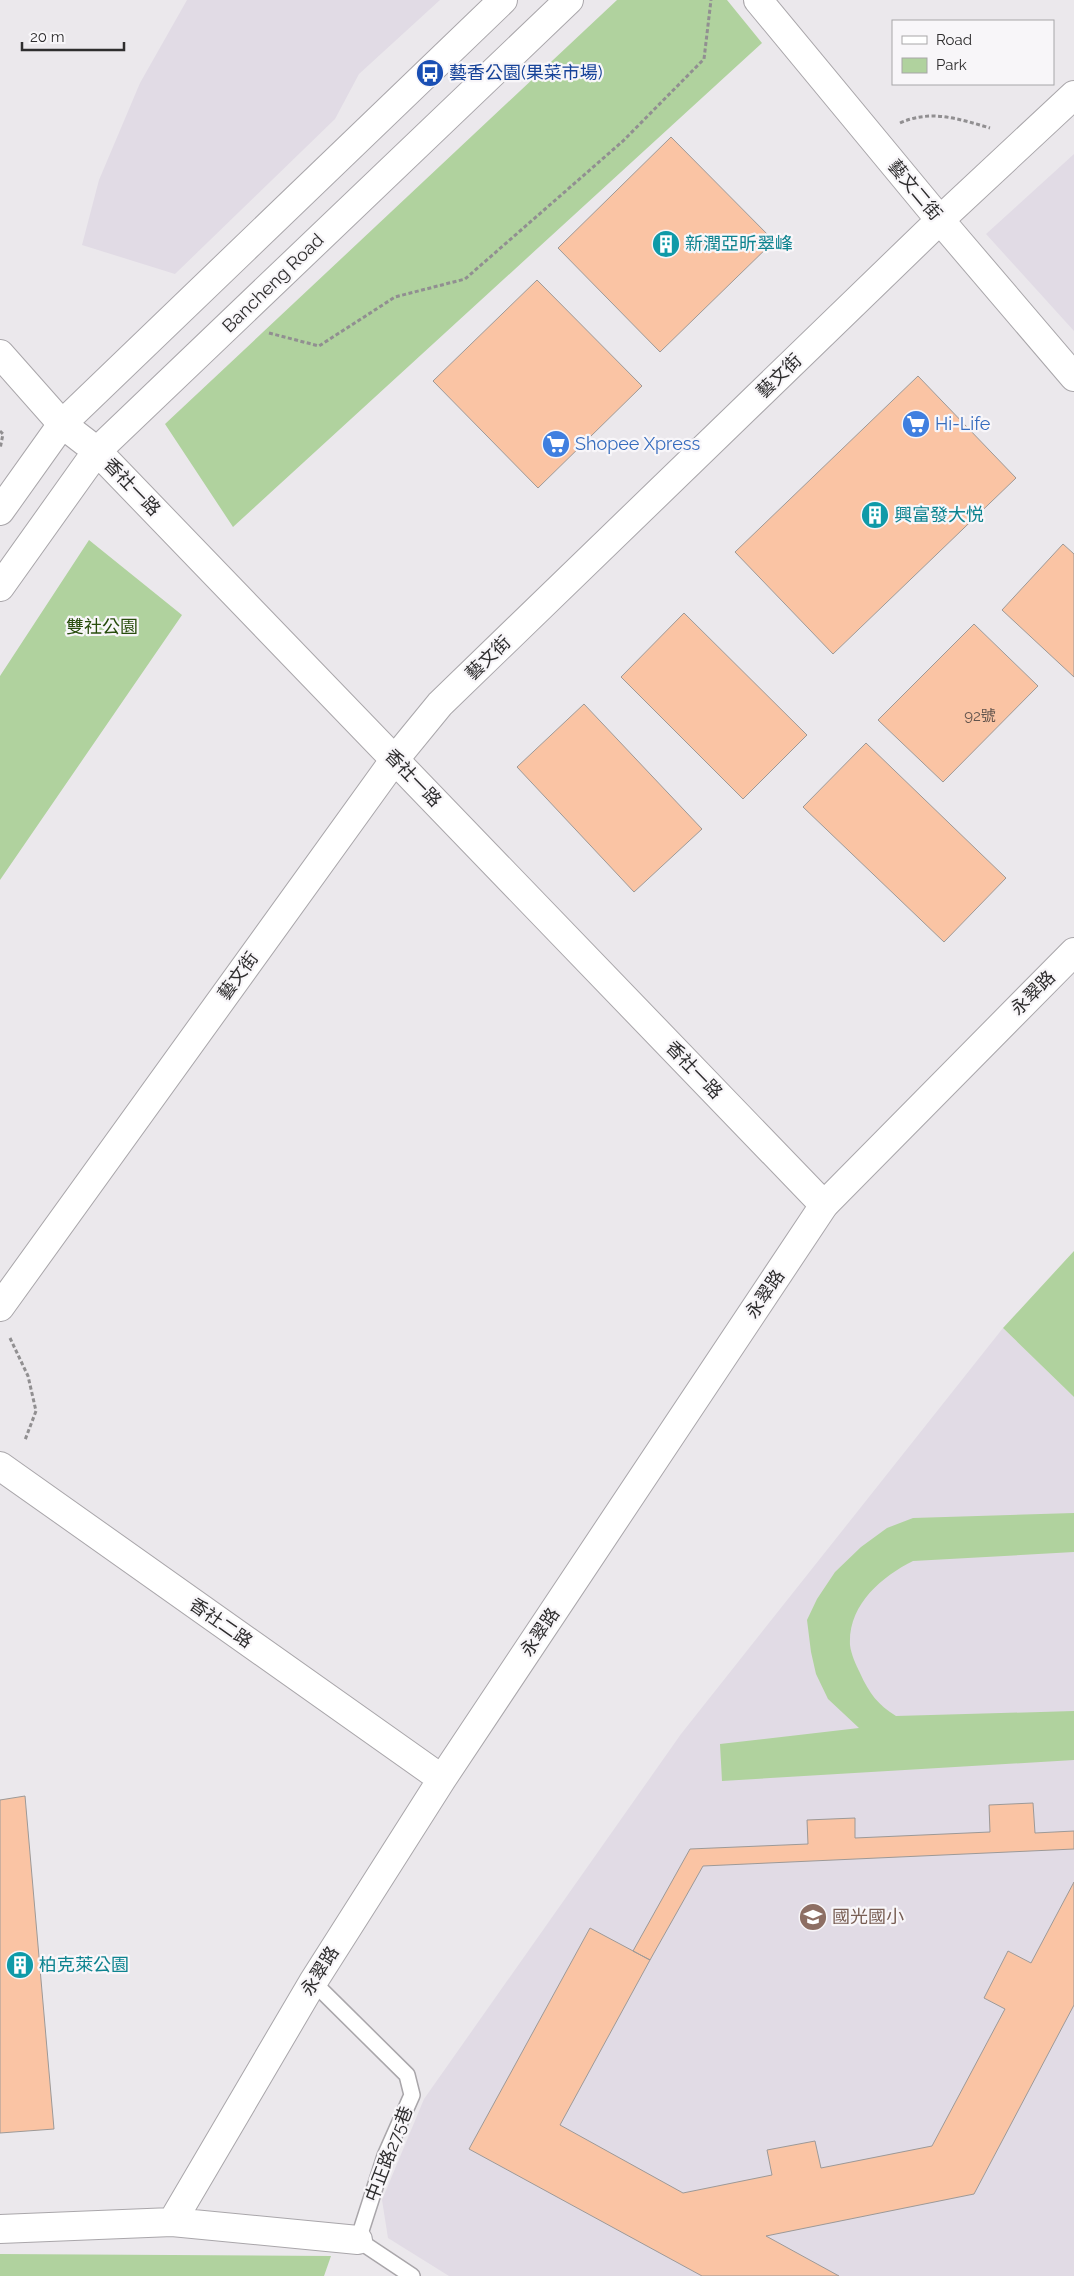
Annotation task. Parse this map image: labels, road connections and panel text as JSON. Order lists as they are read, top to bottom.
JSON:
{
  "streets": {
    "street": [
      "藝文二街",
      "Bancheng Road",
      "藝文街",
      "香社一路",
      "永翠路",
      "香社二路"
    ],
    "lane": ["中正路275巷"]
  },
  "crossings": [
    ["藝文二街", "藝文街"],
    ["Bancheng Road", "香社一路"],
    ["藝文街", "香社一路"],
    ["香社一路", "永翠路"],
    ["永翠路", "香社二路"],
    ["永翠路", "中正路275巷"]
  ],
  "parks": ["雙社公園"],
  "places": {
    "bus stop": ["藝香公園(果菜市場)"],
    "building": ["新潤亞昕翠峰", "興富發大悦", "柏克萊公園"],
    "supermarket": ["Hi-Life", "Shopee Xpress"],
    "school or university": ["國光國小"]
  },
  "house_numbers": ["92號"],
  "legend": ["Road", "Park"],
  "scale_bar": "20 m"
}
